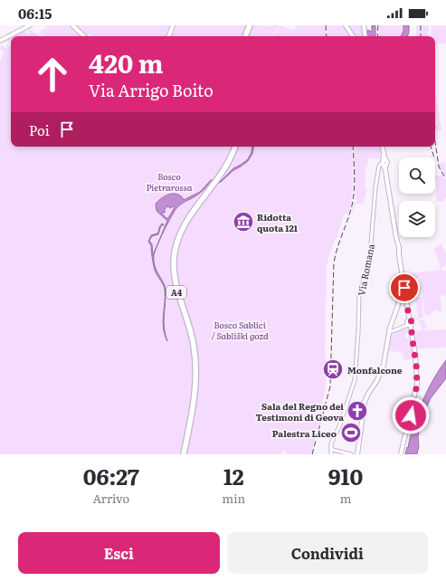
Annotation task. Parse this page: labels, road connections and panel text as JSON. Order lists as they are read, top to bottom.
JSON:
{
  "streets": {
    "highway": ["A4"],
    "street": ["Via Romana"]
  },
  "parks": ["Bosco Pietrarossa", "Bosco Sablici / Sabliški gozd"],
  "places": {
    "museum": ["Ridotta quota 121"],
    "station": ["Monfalcone"],
    "church": ["Sala del Regno dei Testimoni di Geova"],
    "sports": ["Palestra Liceo"]
  },
  "page": {
    "status": "06:15",
    "turn": ["420 m", "Via Arrigo Boito"],
    "then": "Poi",
    "eta": [
      "06:27",
      "Arrivo",
      "12",
      "min",
      "910",
      "m"
    ],
    "buttons": ["Esci", "Condividi"]
  }
}
